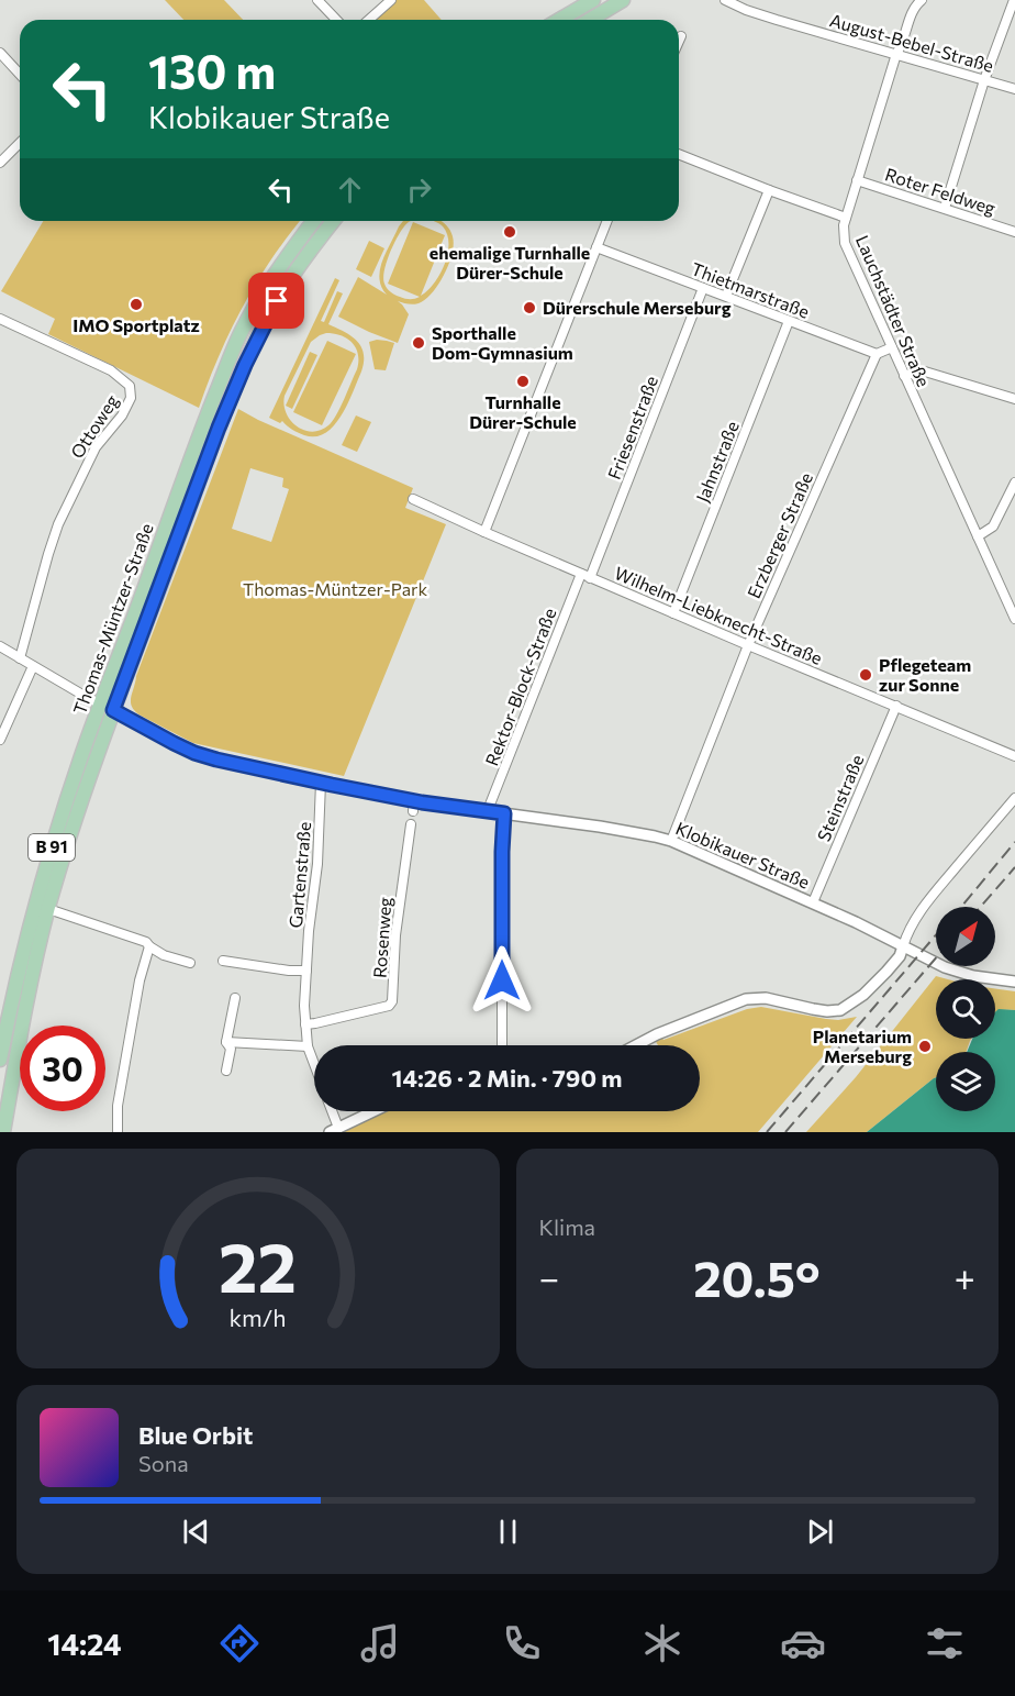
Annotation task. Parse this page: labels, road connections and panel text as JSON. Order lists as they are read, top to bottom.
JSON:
{
  "streets": {
    "main road": ["Thomas-Müntzer-Straße", "B 91"],
    "street": [
      "August-Bebel-Straße",
      "Roter Feldweg",
      "Thietmarstraße",
      "Lauchstädter Straße",
      "Ottoweg",
      "Friesenstraße",
      "Jahnstraße",
      "Erzberger Straße",
      "Wilhelm-Liebknecht-Straße",
      "Rektor-Block-Straße",
      "Steinstraße",
      "Klobikauer Straße",
      "Gartenstraße",
      "Rosenweg"
    ]
  },
  "crossings": [
    ["August-Bebel-Straße", "Lauchstädter Straße"],
    ["Roter Feldweg", "Lauchstädter Straße"],
    ["Thietmarstraße", "Friesenstraße"],
    ["Thietmarstraße", "Jahnstraße"],
    ["Thietmarstraße", "Erzberger Straße"],
    ["Ottoweg", "Klobikauer Straße"],
    ["Friesenstraße", "Wilhelm-Liebknecht-Straße"],
    ["Friesenstraße", "Rektor-Block-Straße"],
    ["Jahnstraße", "Wilhelm-Liebknecht-Straße"],
    ["Erzberger Straße", "Wilhelm-Liebknecht-Straße"],
    ["Erzberger Straße", "Klobikauer Straße"],
    ["Wilhelm-Liebknecht-Straße", "Rektor-Block-Straße"],
    ["Wilhelm-Liebknecht-Straße", "Steinstraße"],
    ["Thomas-Müntzer-Straße", "Klobikauer Straße"],
    ["Rektor-Block-Straße", "Klobikauer Straße"],
    ["Steinstraße", "Klobikauer Straße"],
    ["Klobikauer Straße", "Gartenstraße"],
    ["Gartenstraße", "Rosenweg"]
  ],
  "parks": ["Thomas-Müntzer-Park"],
  "places": [
    "ehemalige Turnhalle Dürer-Schule",
    "IMO Sportplatz",
    "Dürerschule Merseburg",
    "Sporthalle Dom-Gymnasium",
    "Turnhalle Dürer-Schule",
    "Pflegeteam zur Sonne",
    "Planetarium Merseburg"
  ],
  "north": "top right",
  "page": {
    "turn": ["130 m", "Klobikauer Straße"],
    "limit": "30",
    "trip": "14:26 · 2 Min. · 790 m",
    "tile": "Klima",
    "heat": ["−", "20.5°", "+"],
    "song": ["Blue Orbit", "Sona"],
    "tabs": "14:24",
    "gauge": ["22", "km/h"]
  }
}
